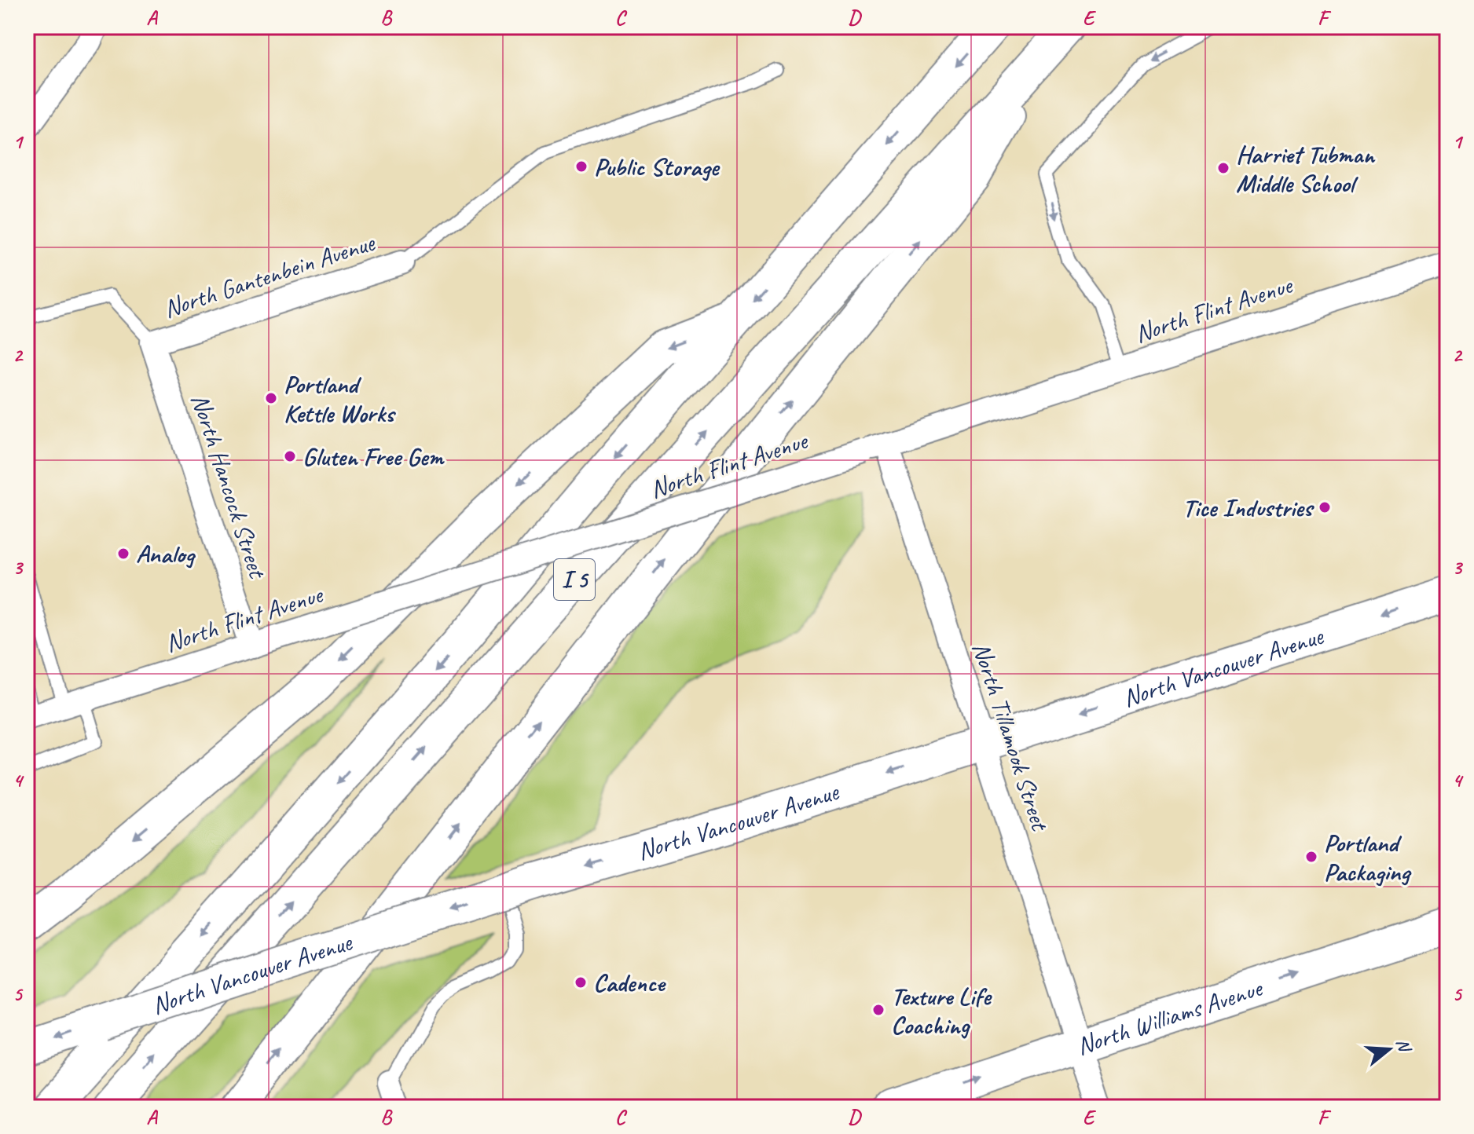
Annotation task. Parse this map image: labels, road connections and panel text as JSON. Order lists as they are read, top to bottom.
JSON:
{
  "streets": {
    "main road": ["I 5", "North Vancouver Avenue", "North Williams Avenue"],
    "street": [
      "North Gantenbein Avenue",
      "North Flint Avenue",
      "North Hancock Street",
      "North Tillamook Street"
    ]
  },
  "crossings": [
    ["North Gantenbein Avenue", "North Hancock Street"],
    ["North Flint Avenue", "North Hancock Street"],
    ["North Flint Avenue", "North Tillamook Street"],
    ["North Vancouver Avenue", "North Tillamook Street"],
    ["North Tillamook Street", "North Williams Avenue"]
  ],
  "one_way": ["North Williams Avenue"],
  "places": [
    "Public Storage",
    "Harriet Tubman Middle School",
    "Portland Kettle Works",
    "Gluten Free Gem",
    "Tice Industries",
    "Analog",
    "Portland Packaging",
    "Cadence",
    "Texture Life Coaching"
  ],
  "north": "right",
  "grid": {
    "columns": [
      "A",
      "B",
      "C",
      "D",
      "E",
      "F"
    ],
    "rows": [
      "1",
      "2",
      "3",
      "4",
      "5"
    ]
  }
}
